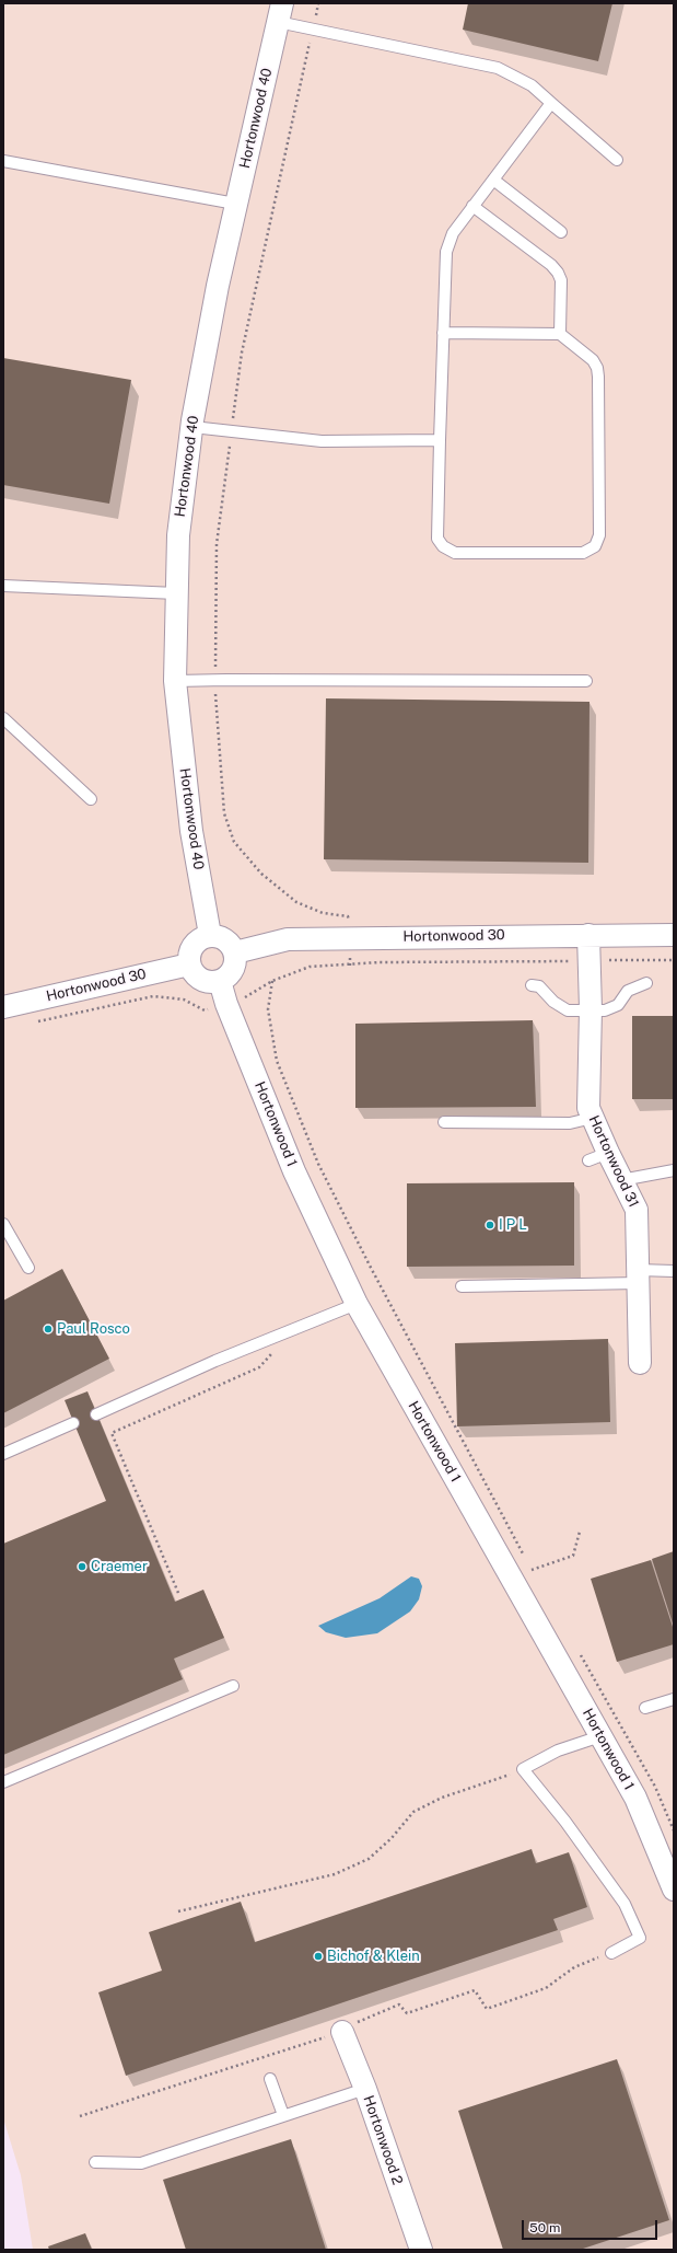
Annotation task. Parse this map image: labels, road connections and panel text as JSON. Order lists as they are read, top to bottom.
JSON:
{
  "streets": {
    "street": [
      "Hortonwood 40",
      "Hortonwood 30",
      "Hortonwood 1",
      "Hortonwood 31",
      "Hortonwood 2"
    ]
  },
  "crossings": [
    ["Hortonwood 40", "Hortonwood 30"],
    ["Hortonwood 40", "Hortonwood 1"],
    ["Hortonwood 30", "Hortonwood 1"],
    ["Hortonwood 30", "Hortonwood 31"]
  ],
  "places": [
    "I P L",
    "Paul Rosco",
    "Craemer",
    "Bichof & Klein"
  ],
  "scale_bar": "50 m"
}
